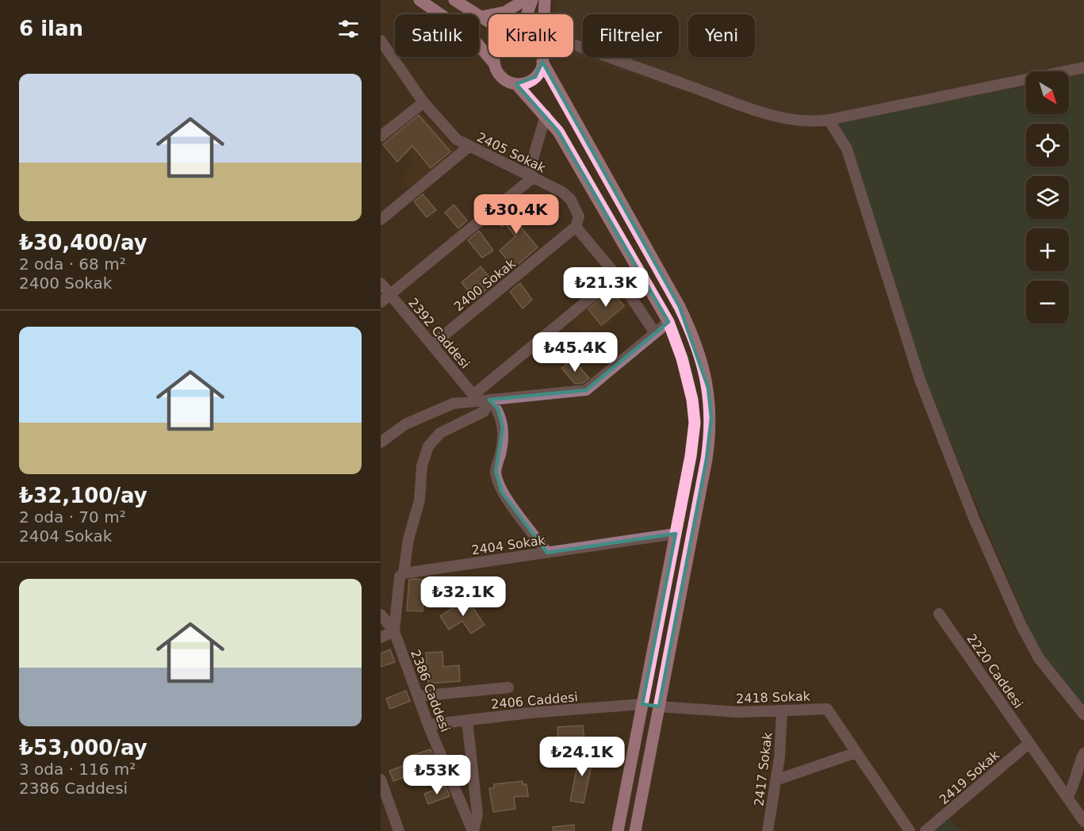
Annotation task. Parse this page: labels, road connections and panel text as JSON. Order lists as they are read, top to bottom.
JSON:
{
  "streets": {
    "street": [
      "2405 Sokak",
      "2400 Sokak",
      "2392 Caddesi",
      "2404 Sokak",
      "2220 Caddesi",
      "2386 Caddesi",
      "2418 Sokak",
      "2406 Caddesi",
      "2417 Sokak",
      "2419 Sokak"
    ]
  },
  "crossings": [
    ["2405 Sokak", "2400 Sokak"],
    ["2400 Sokak", "2392 Caddesi"],
    ["2392 Caddesi", "2404 Sokak"],
    ["2220 Caddesi", "2419 Sokak"],
    ["2386 Caddesi", "2406 Caddesi"],
    ["2418 Sokak", "2417 Sokak"]
  ],
  "north": "bottom right",
  "page": {
    "heading": "6 ilan",
    "chip": [
      "Satılık",
      "Kiralık",
      "Filtreler",
      "Yeni"
    ],
    "list": [
      {
        "name": "₺30,400/ay",
        "note": "2 oda · 68 m² · 2400 Sokak"
      },
      {
        "name": "₺32,100/ay",
        "note": "2 oda · 70 m² · 2404 Sokak"
      },
      {
        "name": "₺53,000/ay",
        "note": "3 oda · 116 m² · 2386 Caddesi"
      }
    ],
    "map_buttons": ["+", "−"],
    "price": [
      "₺30.4K",
      "₺21.3K",
      "₺45.4K",
      "₺32.1K",
      "₺24.1K",
      "₺53K"
    ]
  }
}
